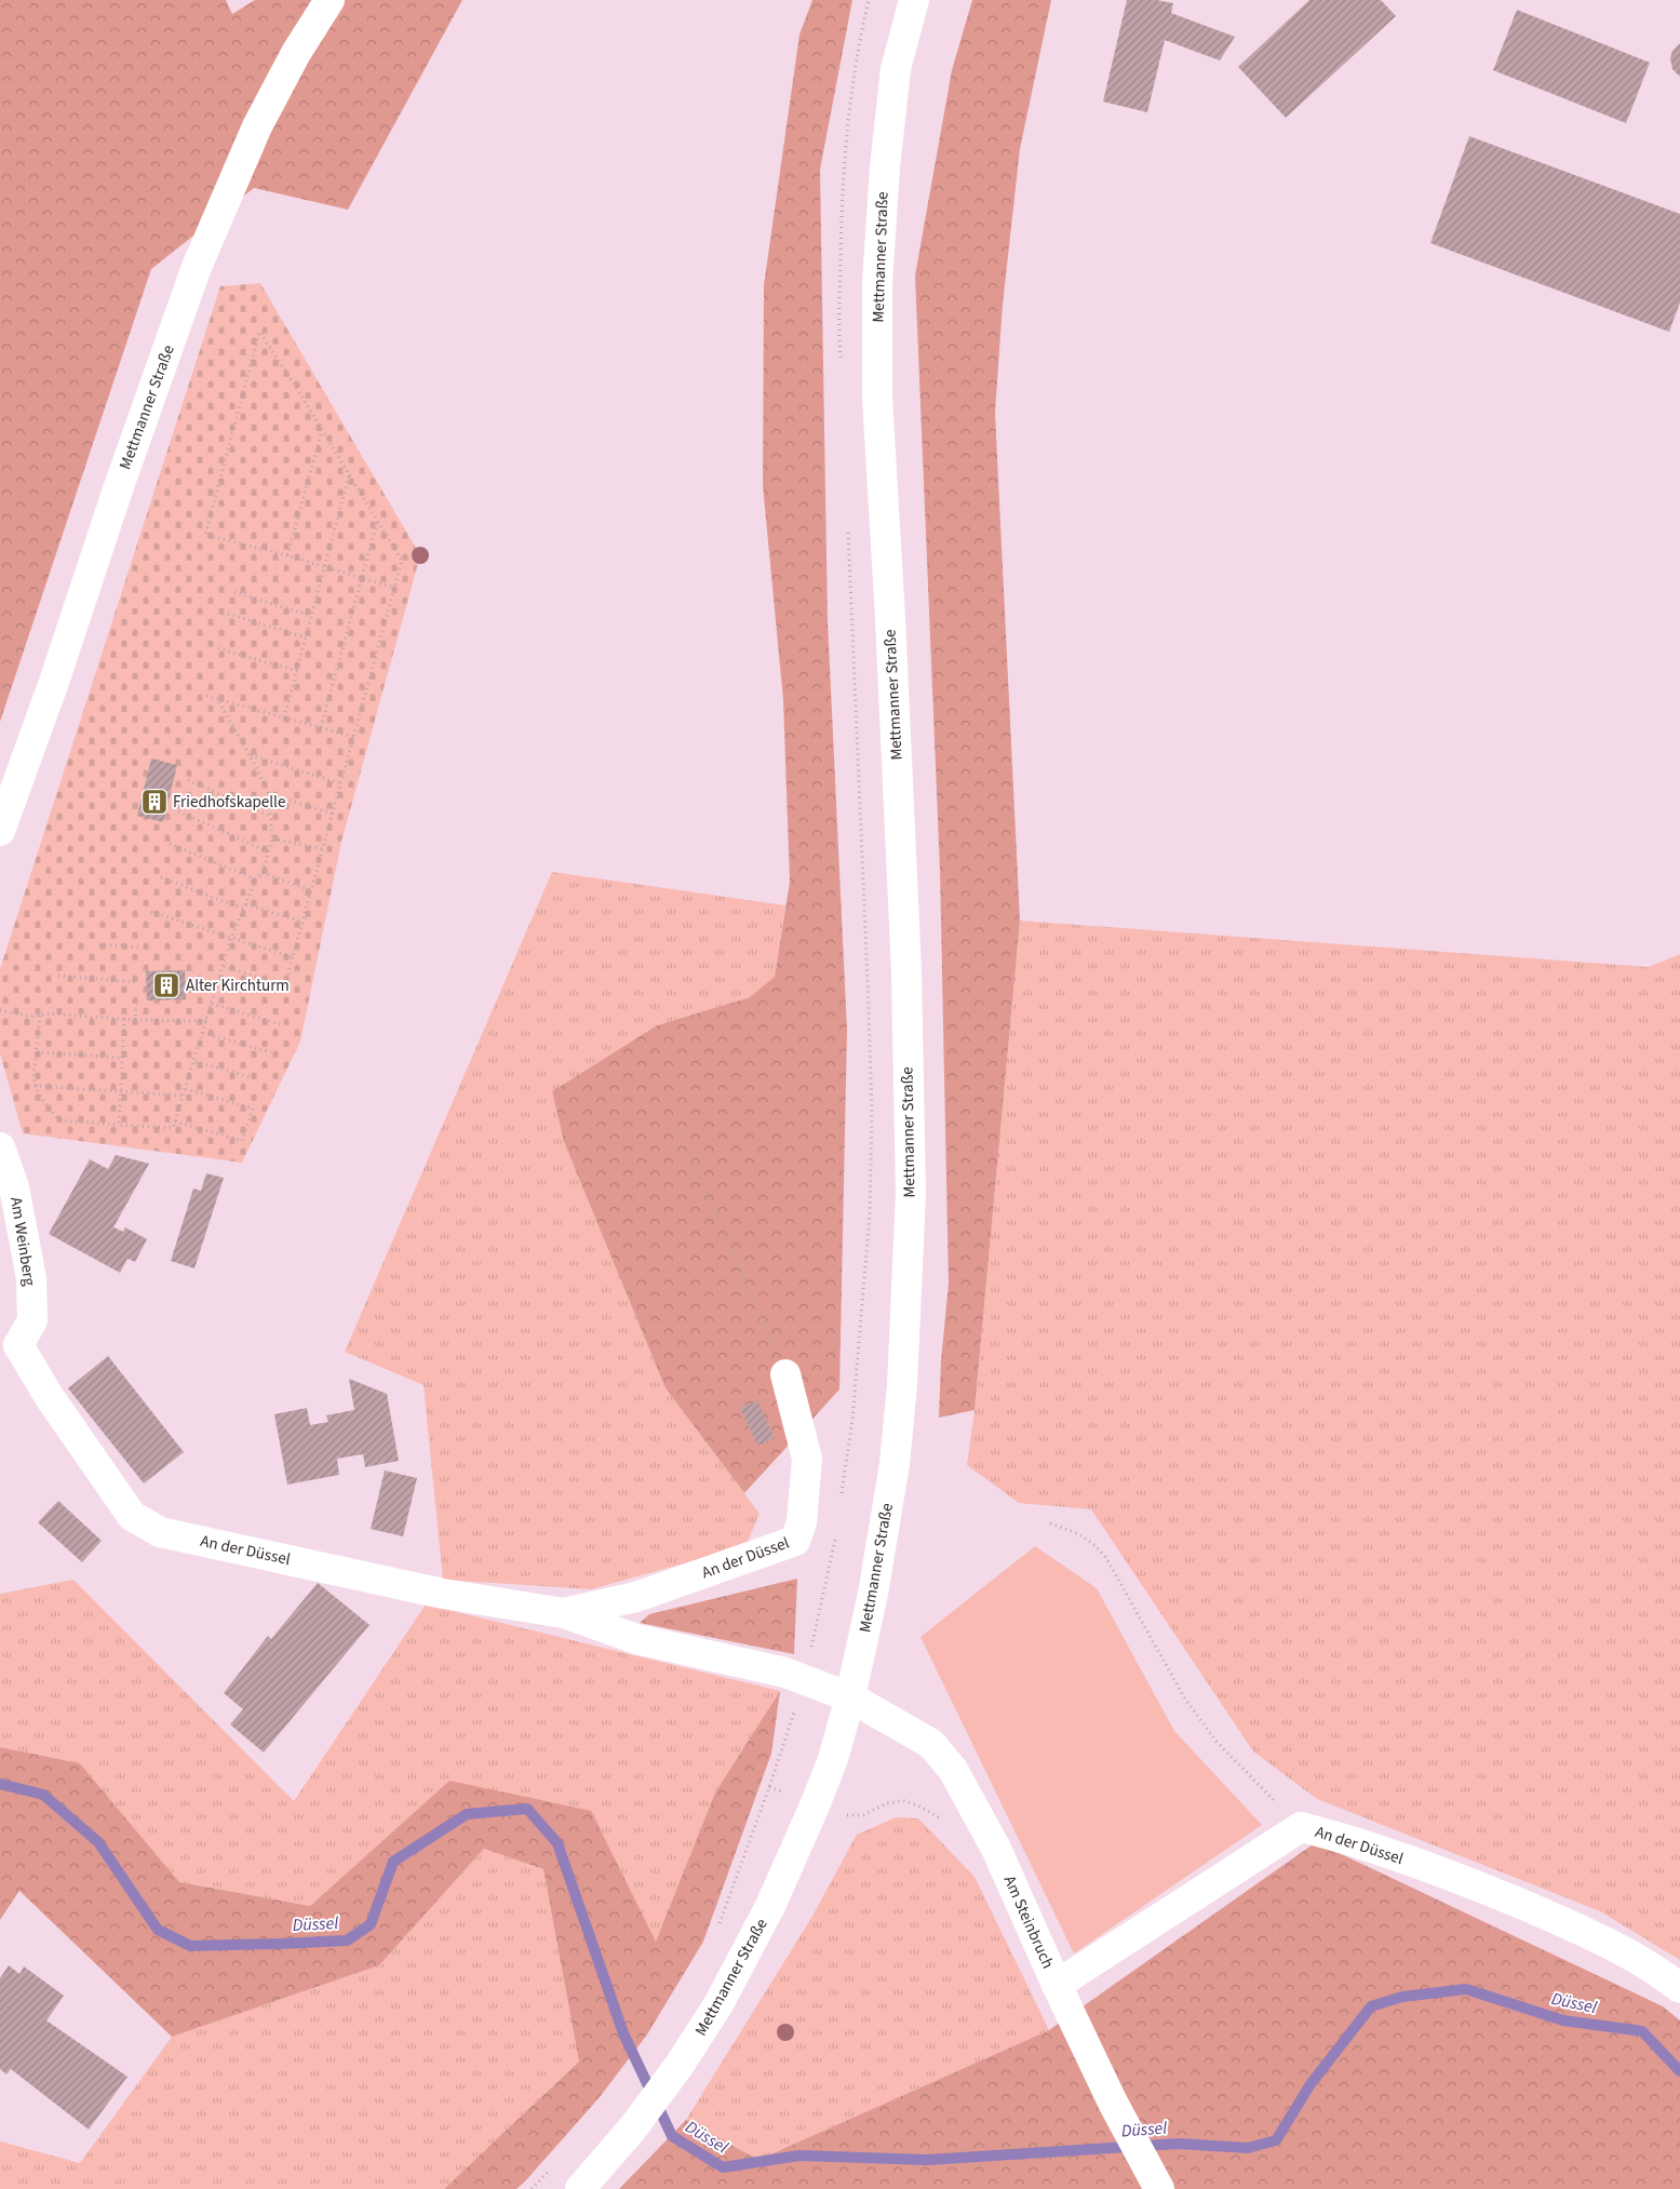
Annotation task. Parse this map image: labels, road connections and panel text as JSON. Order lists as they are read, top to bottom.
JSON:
{
  "streets": {
    "main road": [
      "Mettmanner Straße",
      "Am Weinberg",
      "An der Düssel",
      "Am Steinbruch"
    ]
  },
  "crossings": [
    ["Mettmanner Straße", "Am Steinbruch"],
    ["Am Weinberg", "An der Düssel"],
    ["An der Düssel", "Am Steinbruch"]
  ],
  "water": ["Düssel"],
  "places": {
    "building": ["Friedhofskapelle", "Alter Kirchturm"]
  }
}
